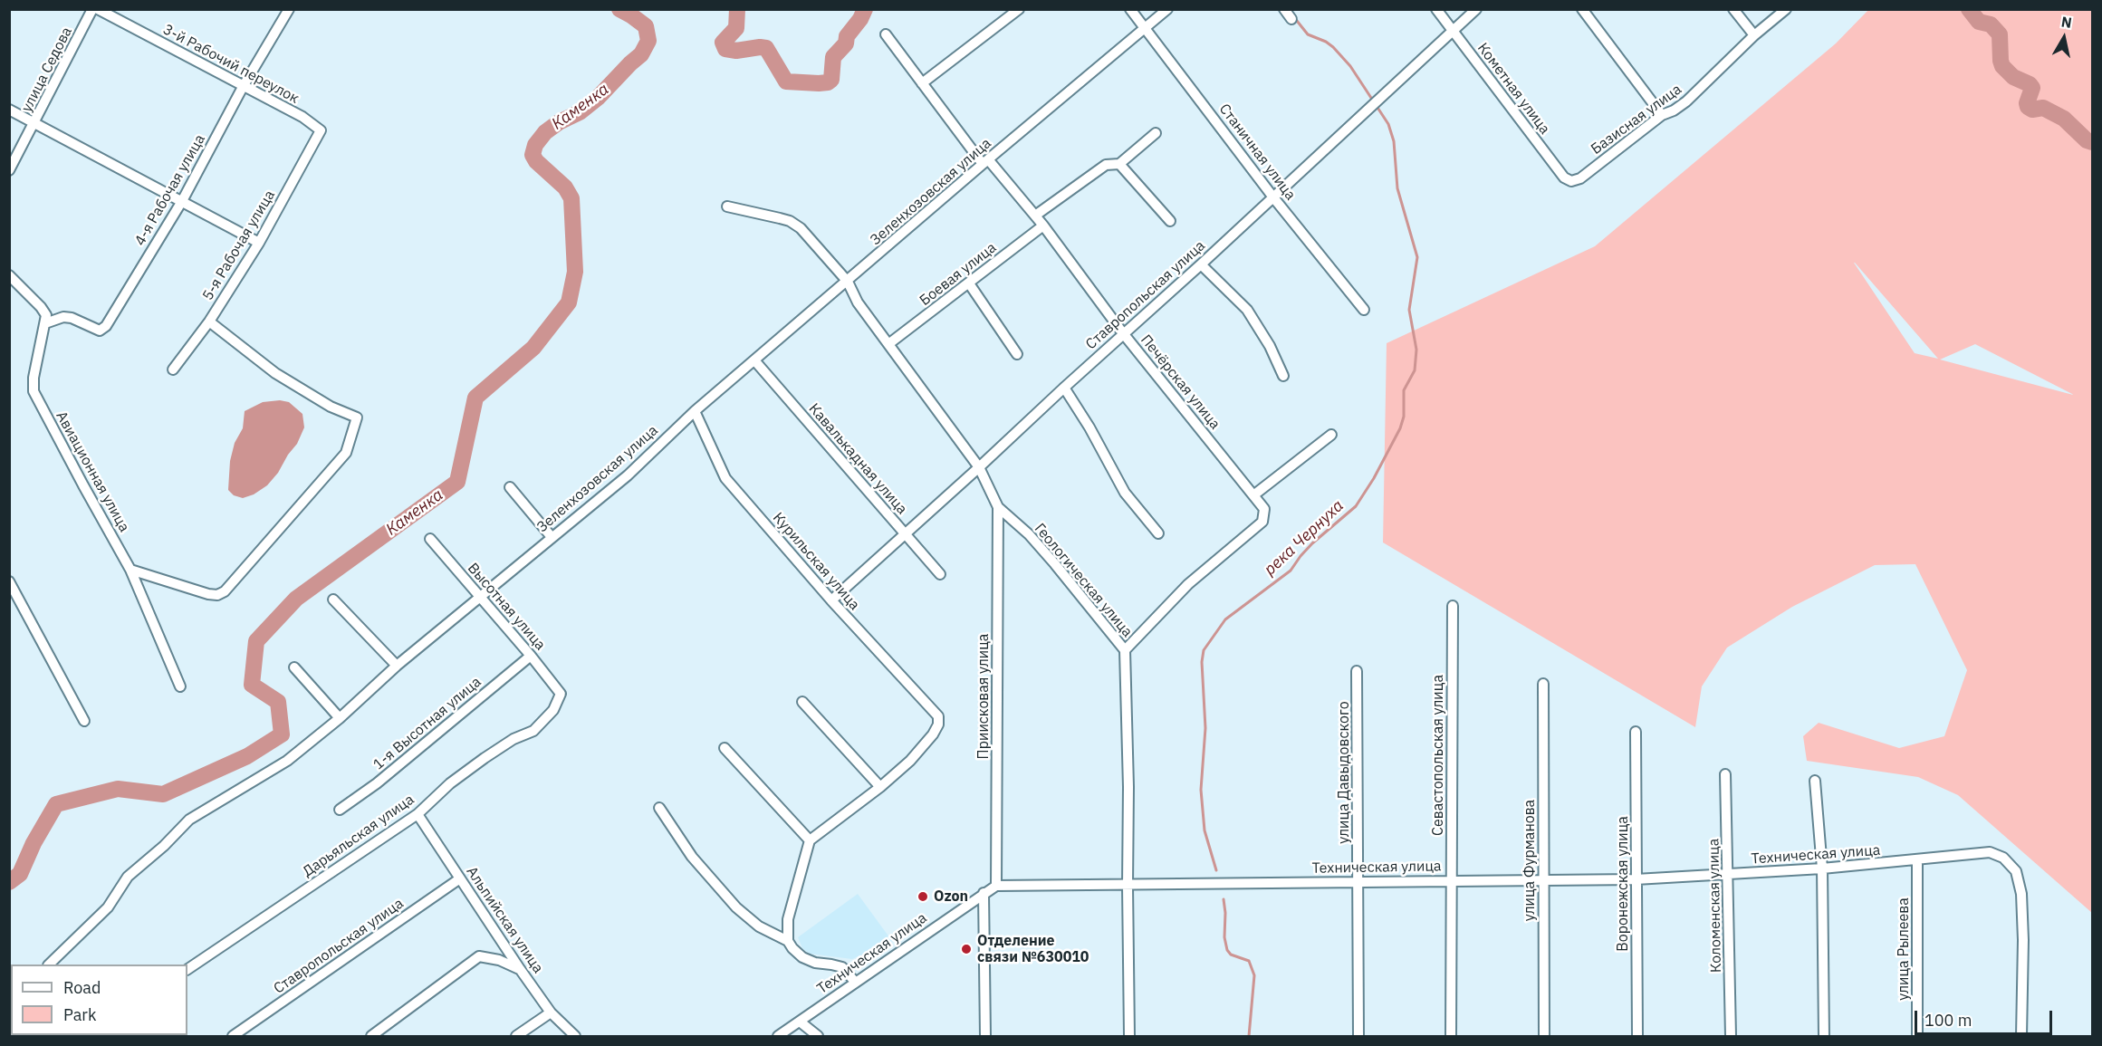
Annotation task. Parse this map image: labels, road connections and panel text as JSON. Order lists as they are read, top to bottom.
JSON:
{
  "streets": {
    "street": [
      "3-й Рабочий переулок",
      "улица Седова",
      "Кометная улица",
      "Базисная улица",
      "Станичная улица",
      "4-я Рабочая улица",
      "Зеленхозовская улица",
      "5-я Рабочая улица",
      "Боевая улица",
      "Ставропольская улица",
      "Печёрская улица",
      "Кавалькадная улица",
      "Авиационная улица",
      "Курильская улица",
      "Геологическая улица",
      "Высотная улица",
      "Приисковая улица",
      "1-я Высотная улица",
      "Севастопольская улица",
      "улица Давыдовского",
      "Дарьяльская улица",
      "Техническая улица",
      "улица Фурманова",
      "Воронежская улица",
      "Коломенская улица",
      "Альпийская улица",
      "улица Рылеева"
    ]
  },
  "crossings": [
    ["3-й Рабочий переулок", "4-я Рабочая улица"],
    ["3-й Рабочий переулок", "5-я Рабочая улица"],
    ["Кометная улица", "Базисная улица"],
    ["Кометная улица", "Ставропольская улица"],
    ["Станичная улица", "Зеленхозовская улица"],
    ["Станичная улица", "Ставропольская улица"],
    ["4-я Рабочая улица", "Авиационная улица"],
    ["Зеленхозовская улица", "Печёрская улица"],
    ["Зеленхозовская улица", "Кавалькадная улица"],
    ["Зеленхозовская улица", "Курильская улица"],
    ["Зеленхозовская улица", "Геологическая улица"],
    ["Зеленхозовская улица", "Высотная улица"],
    ["Боевая улица", "Печёрская улица"],
    ["Боевая улица", "Геологическая улица"],
    ["Ставропольская улица", "Печёрская улица"],
    ["Ставропольская улица", "Кавалькадная улица"],
    ["Ставропольская улица", "Курильская улица"],
    ["Ставропольская улица", "Геологическая улица"],
    ["Ставропольская улица", "Альпийская улица"],
    ["Печёрская улица", "Геологическая улица"],
    ["Геологическая улица", "Приисковая улица"],
    ["Геологическая улица", "Техническая улица"],
    ["Высотная улица", "1-я Высотная улица"],
    ["Высотная улица", "Дарьяльская улица"],
    ["Приисковая улица", "Техническая улица"],
    ["Севастопольская улица", "Техническая улица"],
    ["улица Давыдовского", "Техническая улица"],
    ["Дарьяльская улица", "Альпийская улица"],
    ["Техническая улица", "улица Фурманова"],
    ["Техническая улица", "Воронежская улица"],
    ["Техническая улица", "Коломенская улица"],
    ["Техническая улица", "улица Рылеева"]
  ],
  "water": ["Каменка", "река Чернуха"],
  "places": ["Ozon", "Отделение связи №630010"],
  "legend": ["Road", "Park"],
  "scale_bar": "100 m",
  "north": "top"
}
